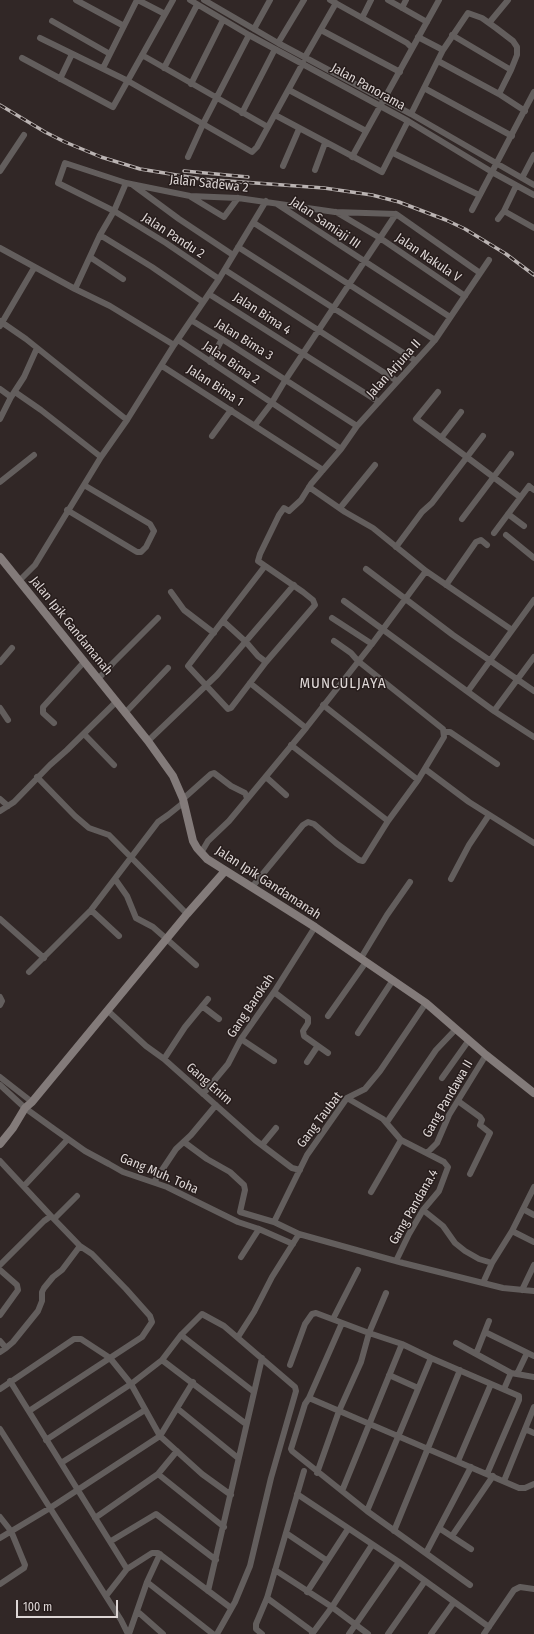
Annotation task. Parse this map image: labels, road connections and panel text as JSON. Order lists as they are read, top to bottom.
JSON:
{
  "streets": {
    "street": [
      "Jalan Panorama",
      "Jalan Sadewa 2",
      "Jalan Samiaji III",
      "Jalan Pandu 2",
      "Jalan Nakula V",
      "Jalan Bima 4",
      "Jalan Bima 3",
      "Jalan Bima 2",
      "Jalan Arjuna II",
      "Jalan Bima 1",
      "Jalan Ipik Gandamanah",
      "Gang Barokah",
      "Gang Enim",
      "Gang Pandawa II",
      "Gang Taubat",
      "Gang Muh. Toha",
      "Gang Pandana.4"
    ]
  },
  "crossings": [
    ["Jalan Sadewa 2", "Jalan Samiaji III"],
    ["Jalan Sadewa 2", "Jalan Pandu 2"],
    ["Jalan Sadewa 2", "Jalan Nakula V"],
    ["Jalan Samiaji III", "Jalan Arjuna II"],
    ["Jalan Nakula V", "Jalan Arjuna II"],
    ["Jalan Bima 4", "Jalan Arjuna II"],
    ["Jalan Bima 3", "Jalan Arjuna II"],
    ["Jalan Bima 2", "Jalan Arjuna II"],
    ["Jalan Arjuna II", "Jalan Bima 1"],
    ["Jalan Ipik Gandamanah", "Gang Barokah"],
    ["Jalan Ipik Gandamanah", "Gang Pandawa II"],
    ["Jalan Ipik Gandamanah", "Gang Taubat"],
    ["Gang Barokah", "Gang Enim"],
    ["Gang Enim", "Gang Taubat"],
    ["Gang Pandawa II", "Gang Pandana.4"],
    ["Gang Taubat", "Gang Pandana.4"]
  ],
  "districts": ["MUNCULJAYA"],
  "scale_bar": "100 m"
}
